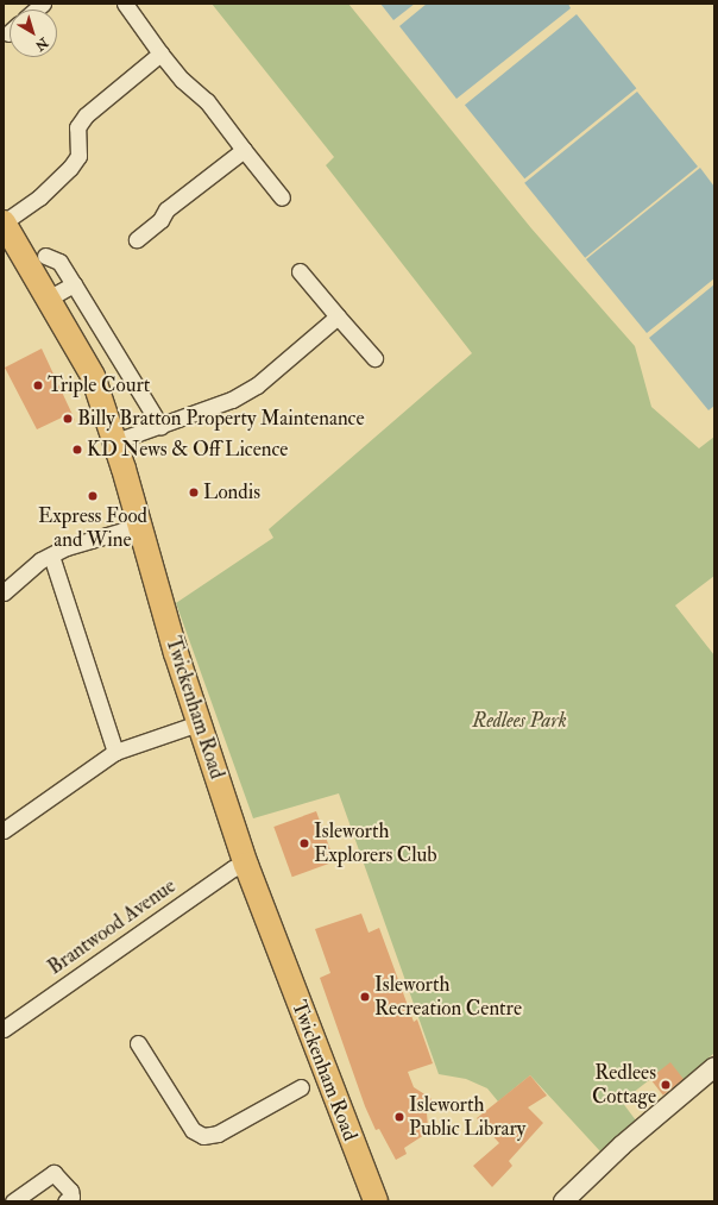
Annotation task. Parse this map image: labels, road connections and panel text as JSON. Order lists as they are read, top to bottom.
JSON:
{
  "streets": {
    "main road": ["Twickenham Road"],
    "street": ["Brantwood Avenue"]
  },
  "crossings": [
    ["Twickenham Road", "Brantwood Avenue"]
  ],
  "parks": ["Redlees Park"],
  "places": [
    "Triple Court",
    "Billy Bratton Property Maintenance",
    "KD News & Off Licence",
    "Londis",
    "Express Food and Wine",
    "Isleworth Explorers Club",
    "Isleworth Recreation Centre",
    "Redlees Cottage",
    "Isleworth Public Library"
  ],
  "north": "bottom right"
}
